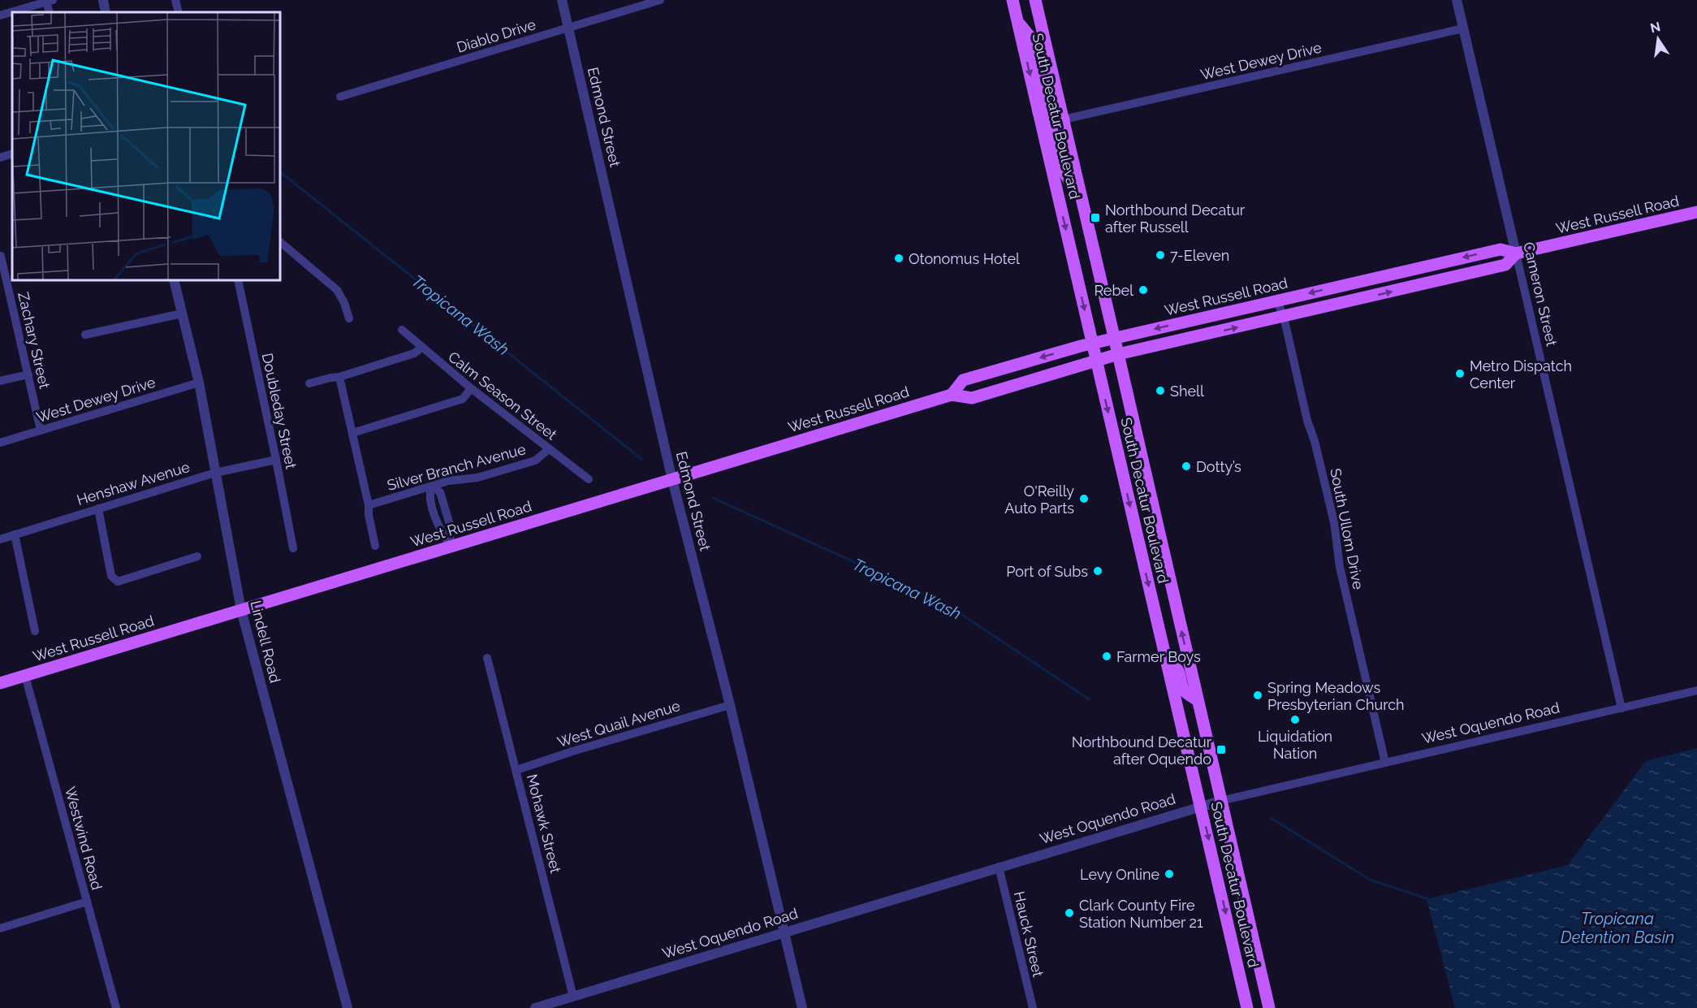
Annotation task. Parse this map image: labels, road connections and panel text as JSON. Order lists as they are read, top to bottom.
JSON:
{
  "streets": {
    "main road": ["South Decatur Boulevard", "West Russell Road"],
    "street": [
      "Diablo Drive",
      "West Dewey Drive",
      "Edmond Street",
      "Cameron Street",
      "Zachary Street",
      "Calm Season Street",
      "Doubleday Street",
      "Silver Branch Avenue",
      "Henshaw Avenue",
      "South Ullom Drive",
      "Lindell Road",
      "West Oquendo Road",
      "West Quail Avenue",
      "Mohawk Street",
      "Westwind Road",
      "Hauck Street"
    ]
  },
  "crossings": [
    ["Diablo Drive", "Edmond Street"],
    ["West Dewey Drive", "South Decatur Boulevard"],
    ["West Dewey Drive", "Cameron Street"],
    ["West Dewey Drive", "Zachary Street"],
    ["West Dewey Drive", "Lindell Road"],
    ["South Decatur Boulevard", "West Russell Road"],
    ["South Decatur Boulevard", "West Oquendo Road"],
    ["Edmond Street", "West Russell Road"],
    ["Edmond Street", "West Oquendo Road"],
    ["Edmond Street", "West Quail Avenue"],
    ["West Russell Road", "Cameron Street"],
    ["West Russell Road", "South Ullom Drive"],
    ["West Russell Road", "Lindell Road"],
    ["West Russell Road", "Westwind Road"],
    ["Cameron Street", "West Oquendo Road"],
    ["Calm Season Street", "Silver Branch Avenue"],
    ["Doubleday Street", "Henshaw Avenue"],
    ["Henshaw Avenue", "Lindell Road"],
    ["South Ullom Drive", "West Oquendo Road"],
    ["West Oquendo Road", "Mohawk Street"],
    ["West Oquendo Road", "Hauck Street"],
    ["West Quail Avenue", "Mohawk Street"]
  ],
  "water": ["Tropicana Wash", "Tropicana Detention Basin"],
  "places": {
    "transit": ["Northbound Decatur after Russell", "Northbound Decatur after Oquendo"],
    "other": [
      "7-Eleven",
      "Otonomus Hotel",
      "Rebel",
      "Metro Dispatch Center",
      "Shell",
      "Dotty’s",
      "O'Reilly Auto Parts",
      "Port of Subs",
      "Farmer Boys",
      "Spring Meadows Presbyterian Church",
      "Liquidation Nation",
      "Levy Online",
      "Clark County Fire Station Number 21"
    ]
  },
  "north": "top"
}
